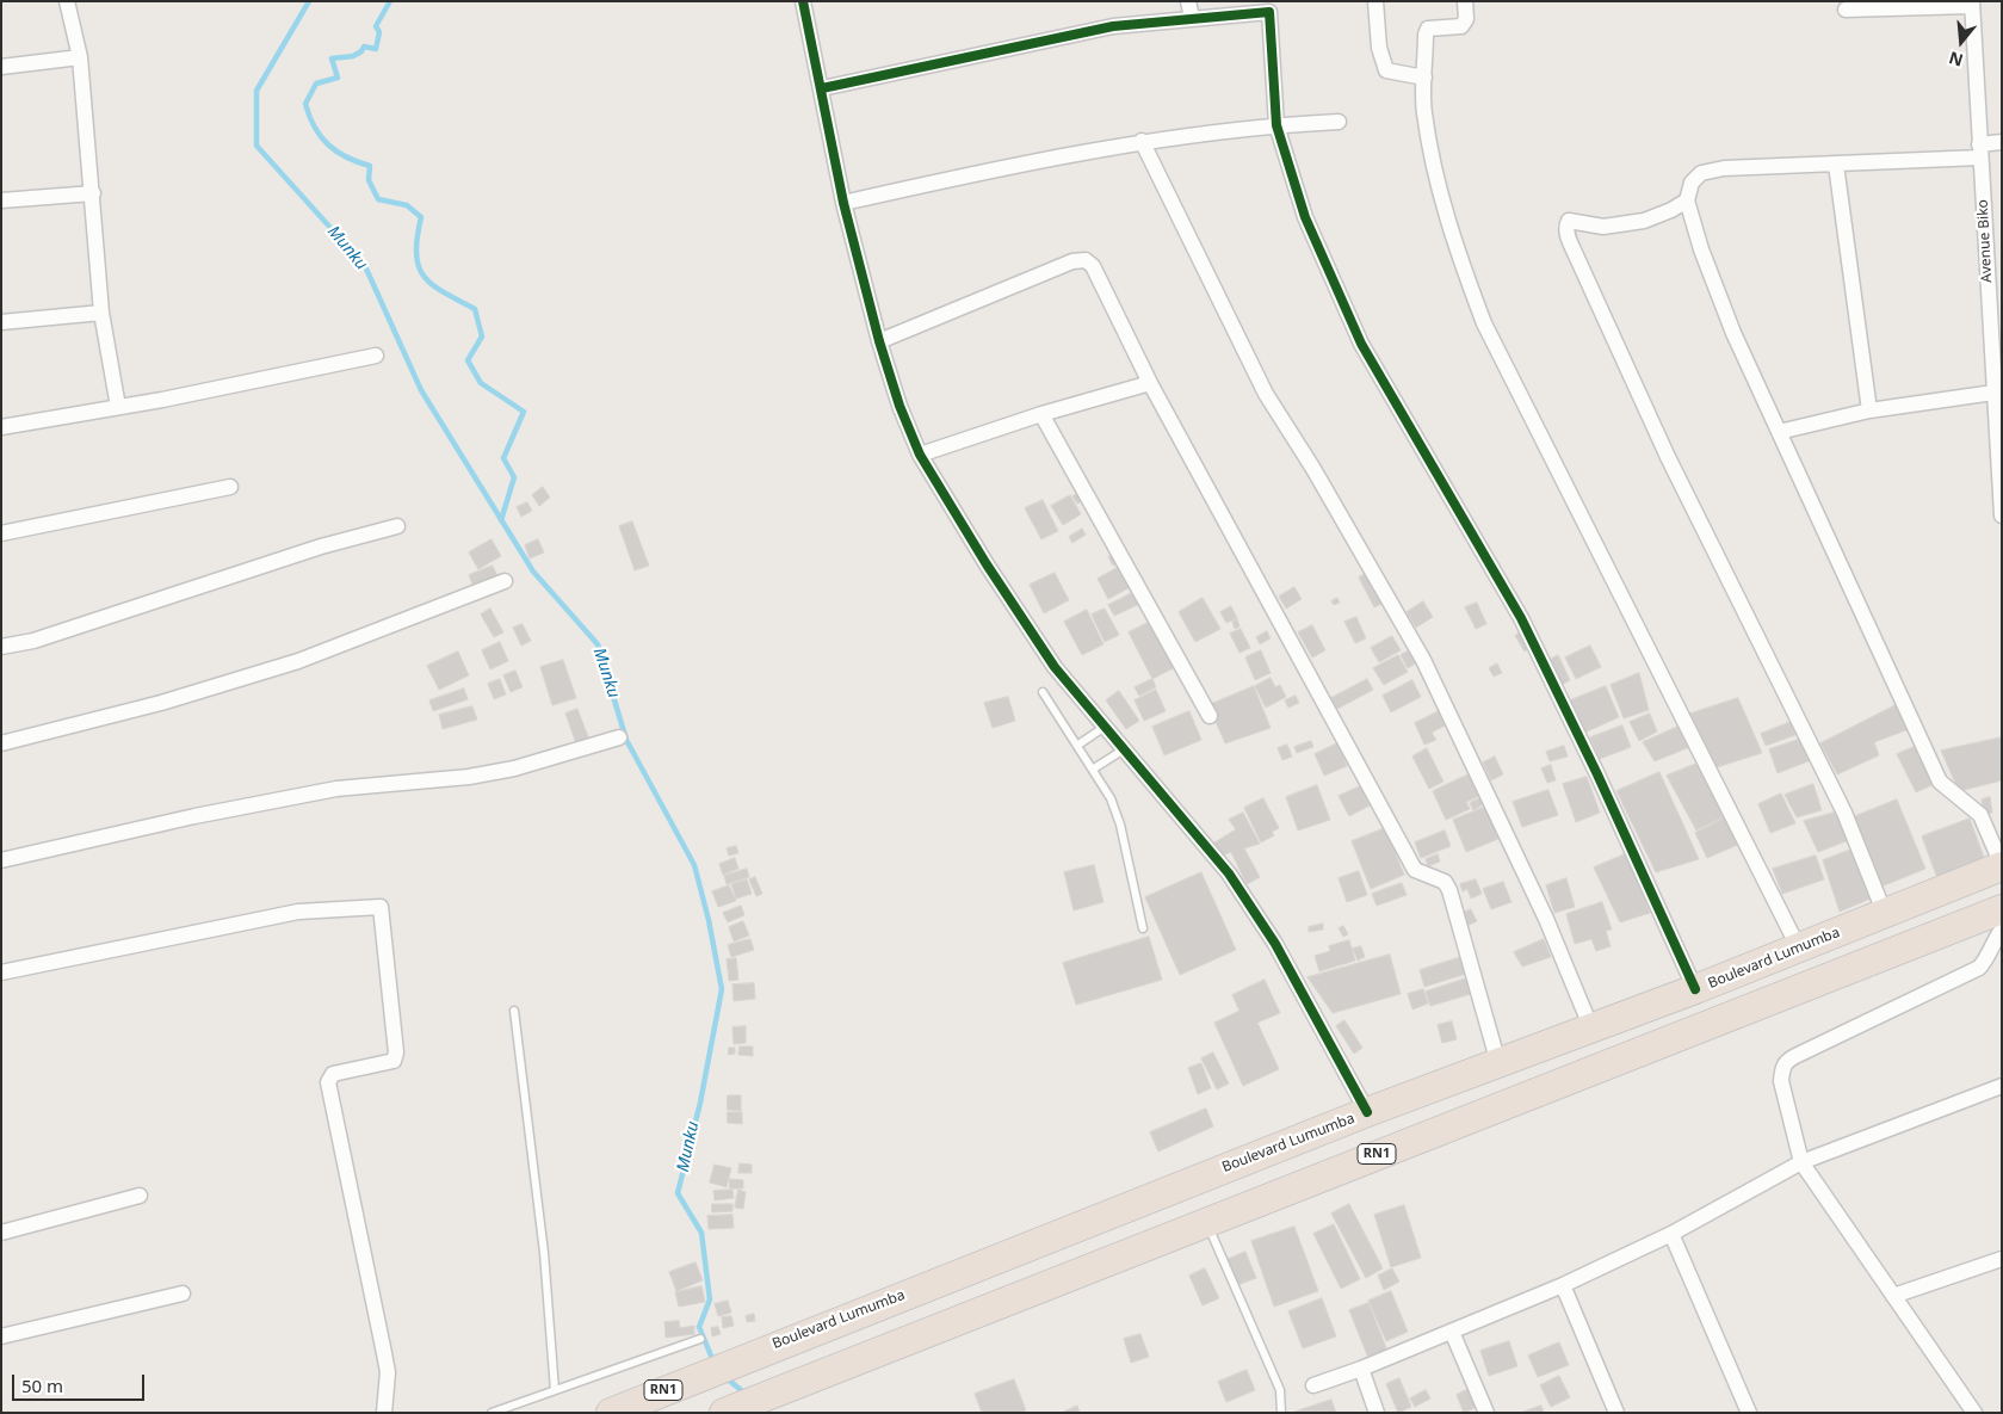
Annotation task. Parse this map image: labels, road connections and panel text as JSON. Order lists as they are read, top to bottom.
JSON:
{
  "streets": {
    "highway": ["Boulevard Lumumba", "RN1"],
    "street": ["Avenue Biko"]
  },
  "water": ["Munku"],
  "scale_bar": "50 m",
  "north": "bottom"
}
